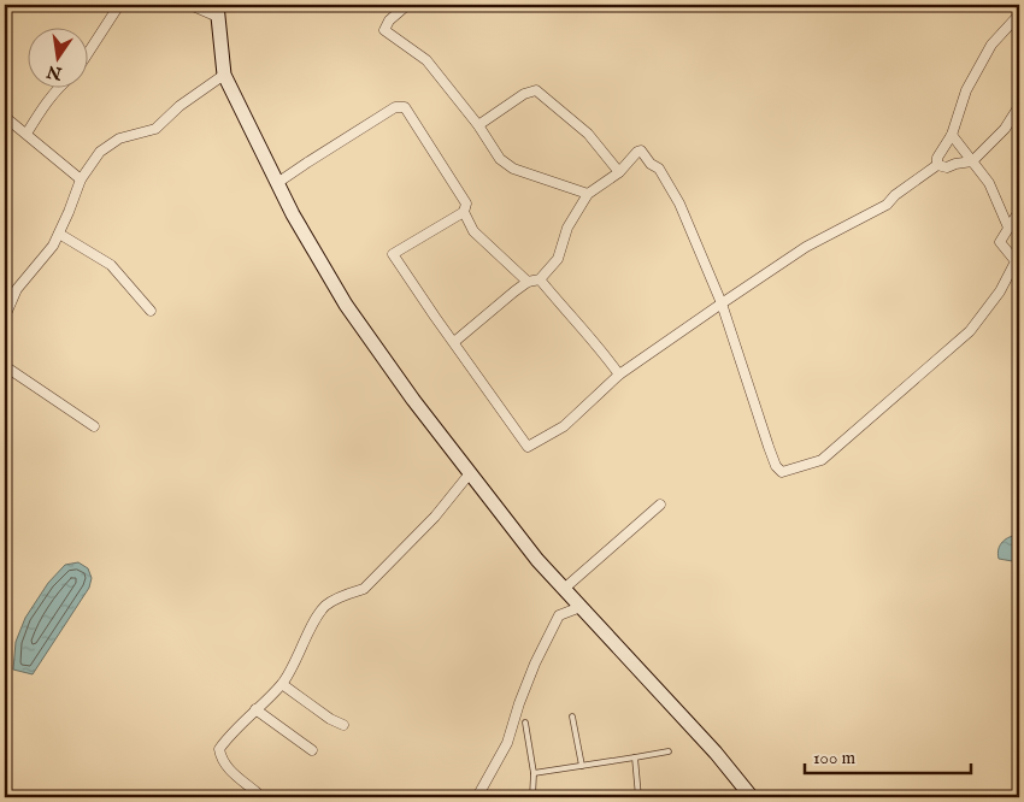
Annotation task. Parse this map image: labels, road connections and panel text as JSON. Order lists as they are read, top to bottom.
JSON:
{
  "scale_bar": "100 m",
  "north": "bottom"
}
